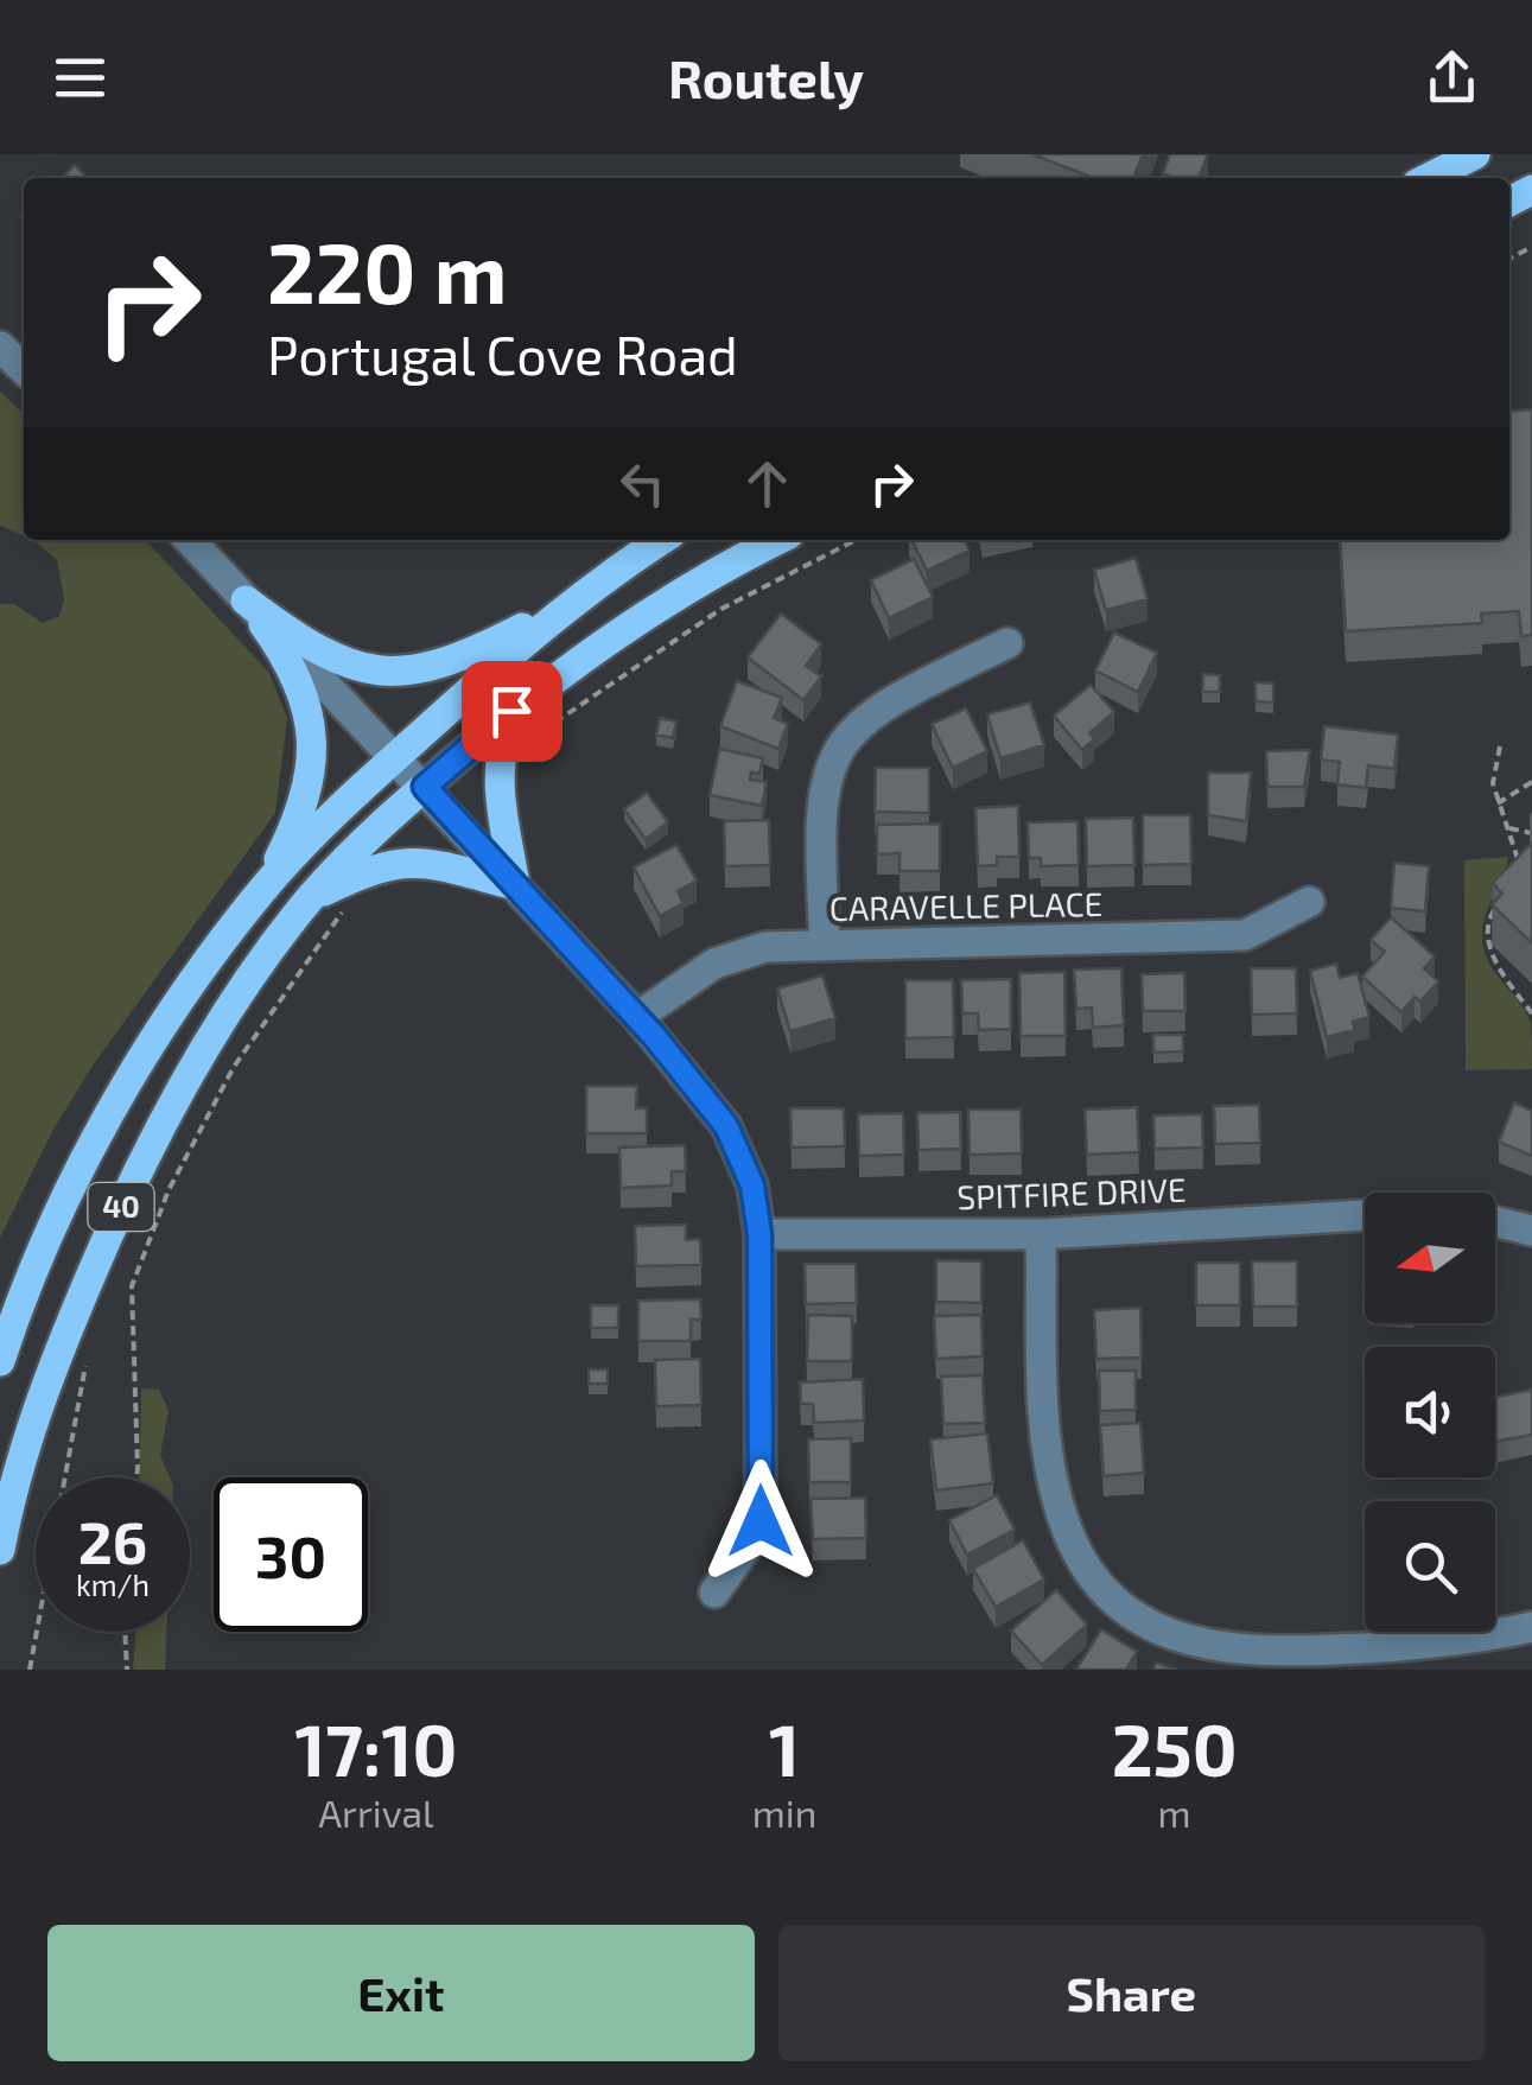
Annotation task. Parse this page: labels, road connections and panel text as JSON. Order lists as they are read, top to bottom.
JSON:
{
  "streets": {
    "main road": ["40"],
    "street": ["CARAVELLE PLACE", "SPITFIRE DRIVE"]
  },
  "north": "left",
  "page": {
    "header": "Routely",
    "turn": ["220 m", "Portugal Cove Road"],
    "speed": "26 km/h",
    "limit": "30",
    "eta": [
      "17:10",
      "Arrival",
      "1",
      "min",
      "250",
      "m"
    ],
    "buttons": ["Exit", "Share"]
  }
}
